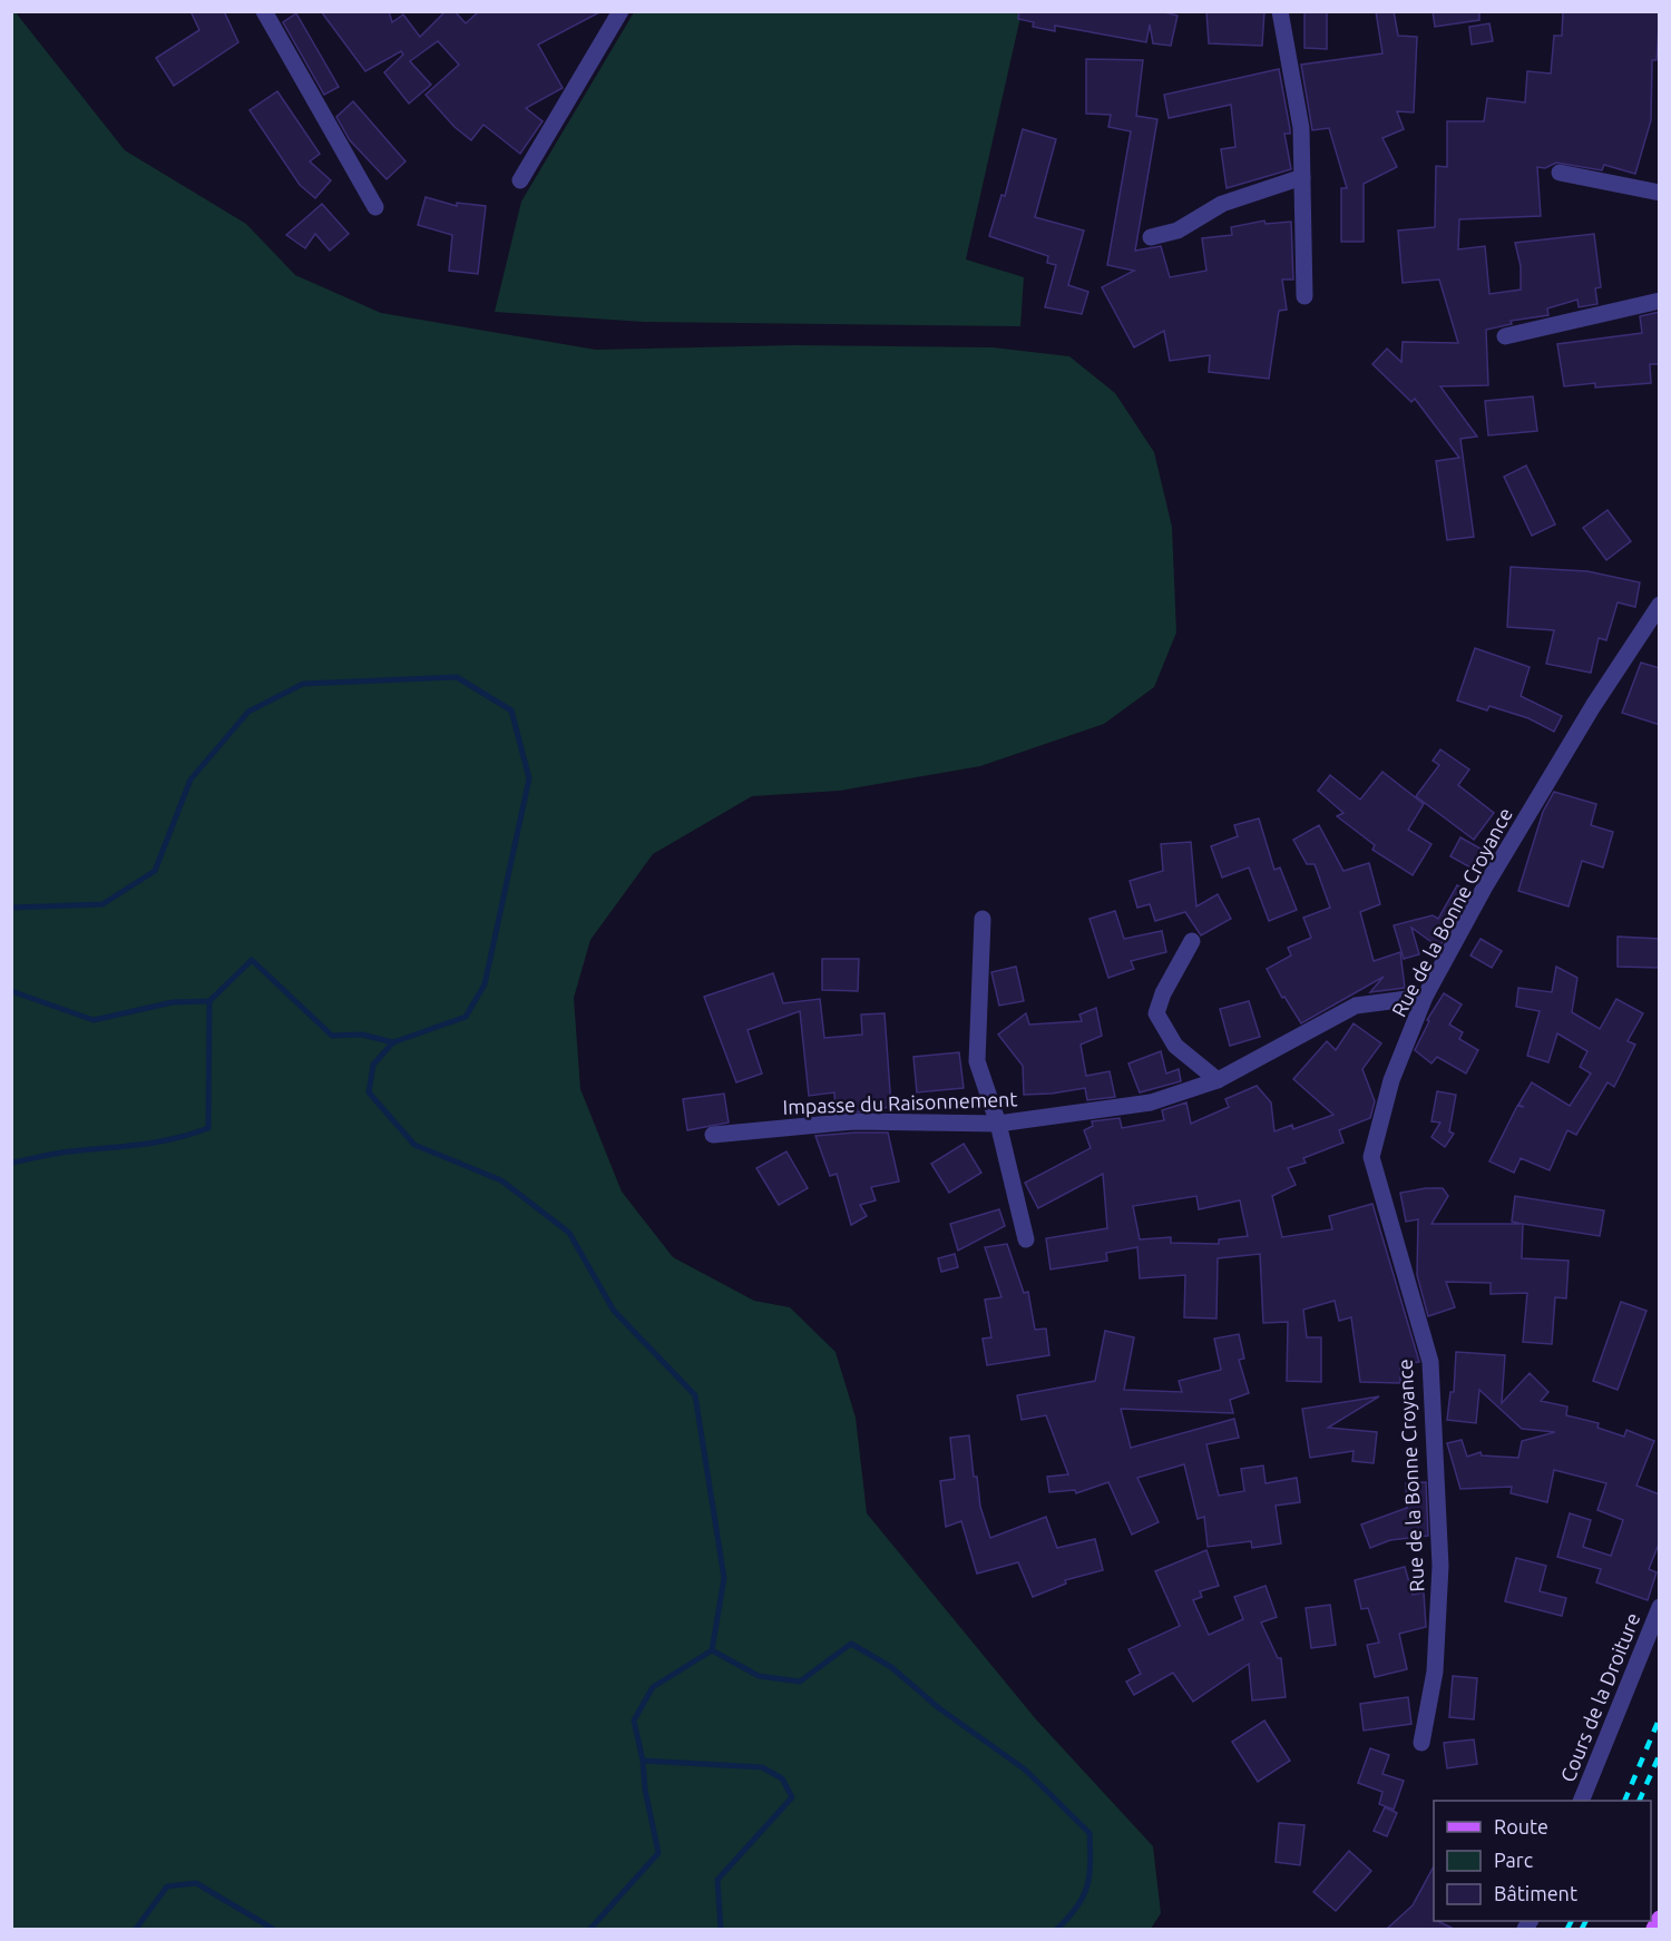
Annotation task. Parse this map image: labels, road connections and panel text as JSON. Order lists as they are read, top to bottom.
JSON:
{
  "streets": {
    "street": ["Rue de la Bonne Croyance", "Impasse du Raisonnement", "Cours de la Droiture"]
  },
  "crossings": [
    ["Rue de la Bonne Croyance", "Impasse du Raisonnement"]
  ],
  "legend": ["Route", "Parc", "Bâtiment"]
}
